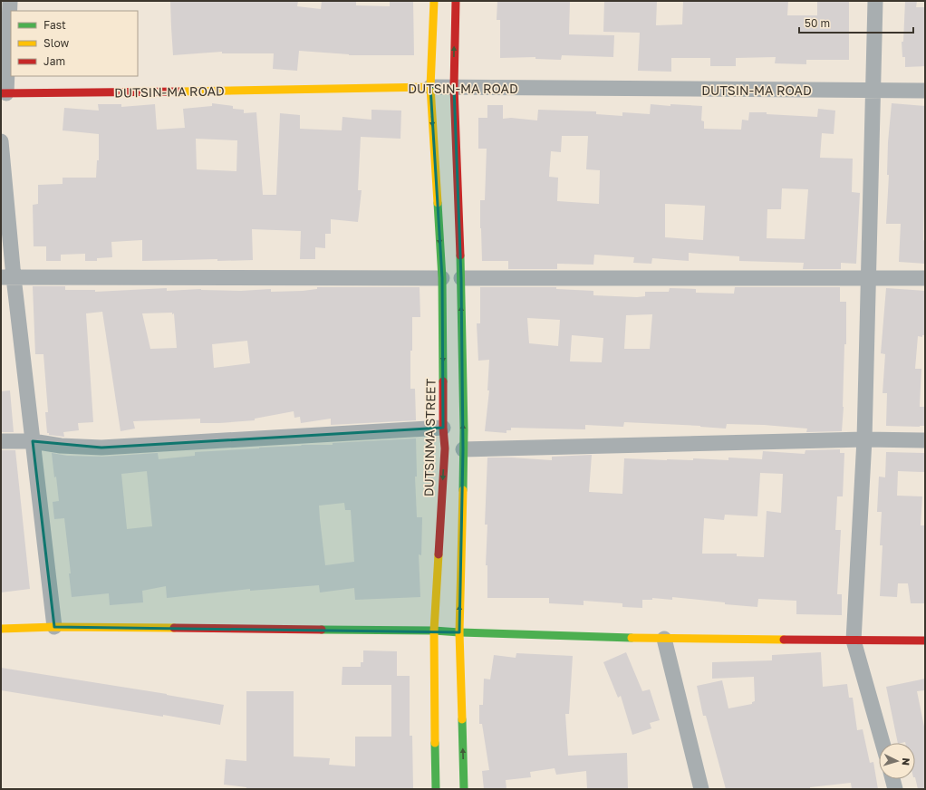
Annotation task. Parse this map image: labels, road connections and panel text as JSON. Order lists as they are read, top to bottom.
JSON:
{
  "streets": {
    "street": ["DUTSIN-MA ROAD", "DUTSINMA STREET"]
  },
  "crossings": [
    ["DUTSIN-MA ROAD", "DUTSINMA STREET"]
  ],
  "legend": ["Fast", "Slow", "Jam"],
  "scale_bar": "50 m",
  "north": "right"
}
